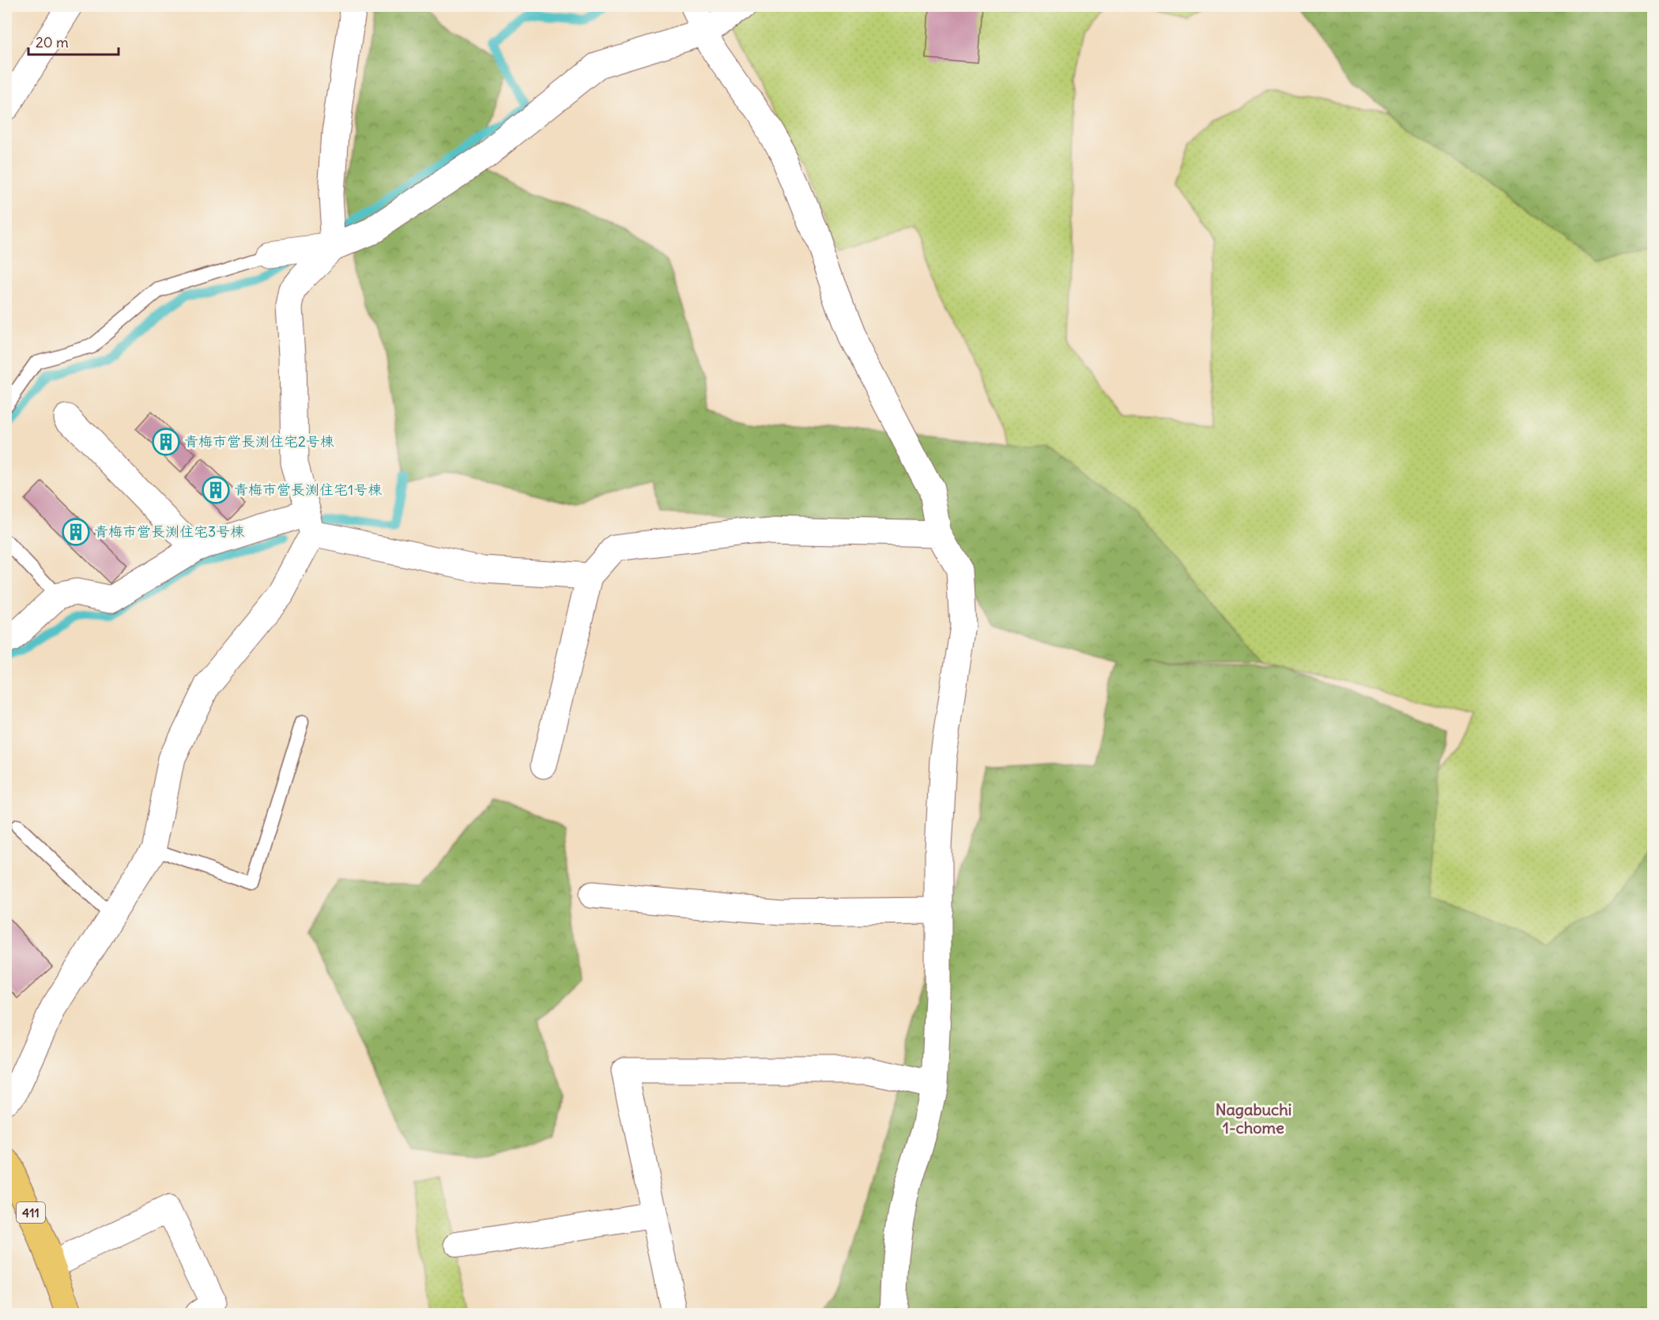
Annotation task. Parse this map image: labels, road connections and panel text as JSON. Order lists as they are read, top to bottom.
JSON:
{
  "streets": {
    "highway": ["411"]
  },
  "districts": ["Nagabuchi 1-chome"],
  "places": {
    "building": ["青梅市営長渕住宅2号棟", "青梅市営長渕住宅1号棟", "青梅市営長渕住宅3号棟"]
  },
  "scale_bar": "20 m"
}
